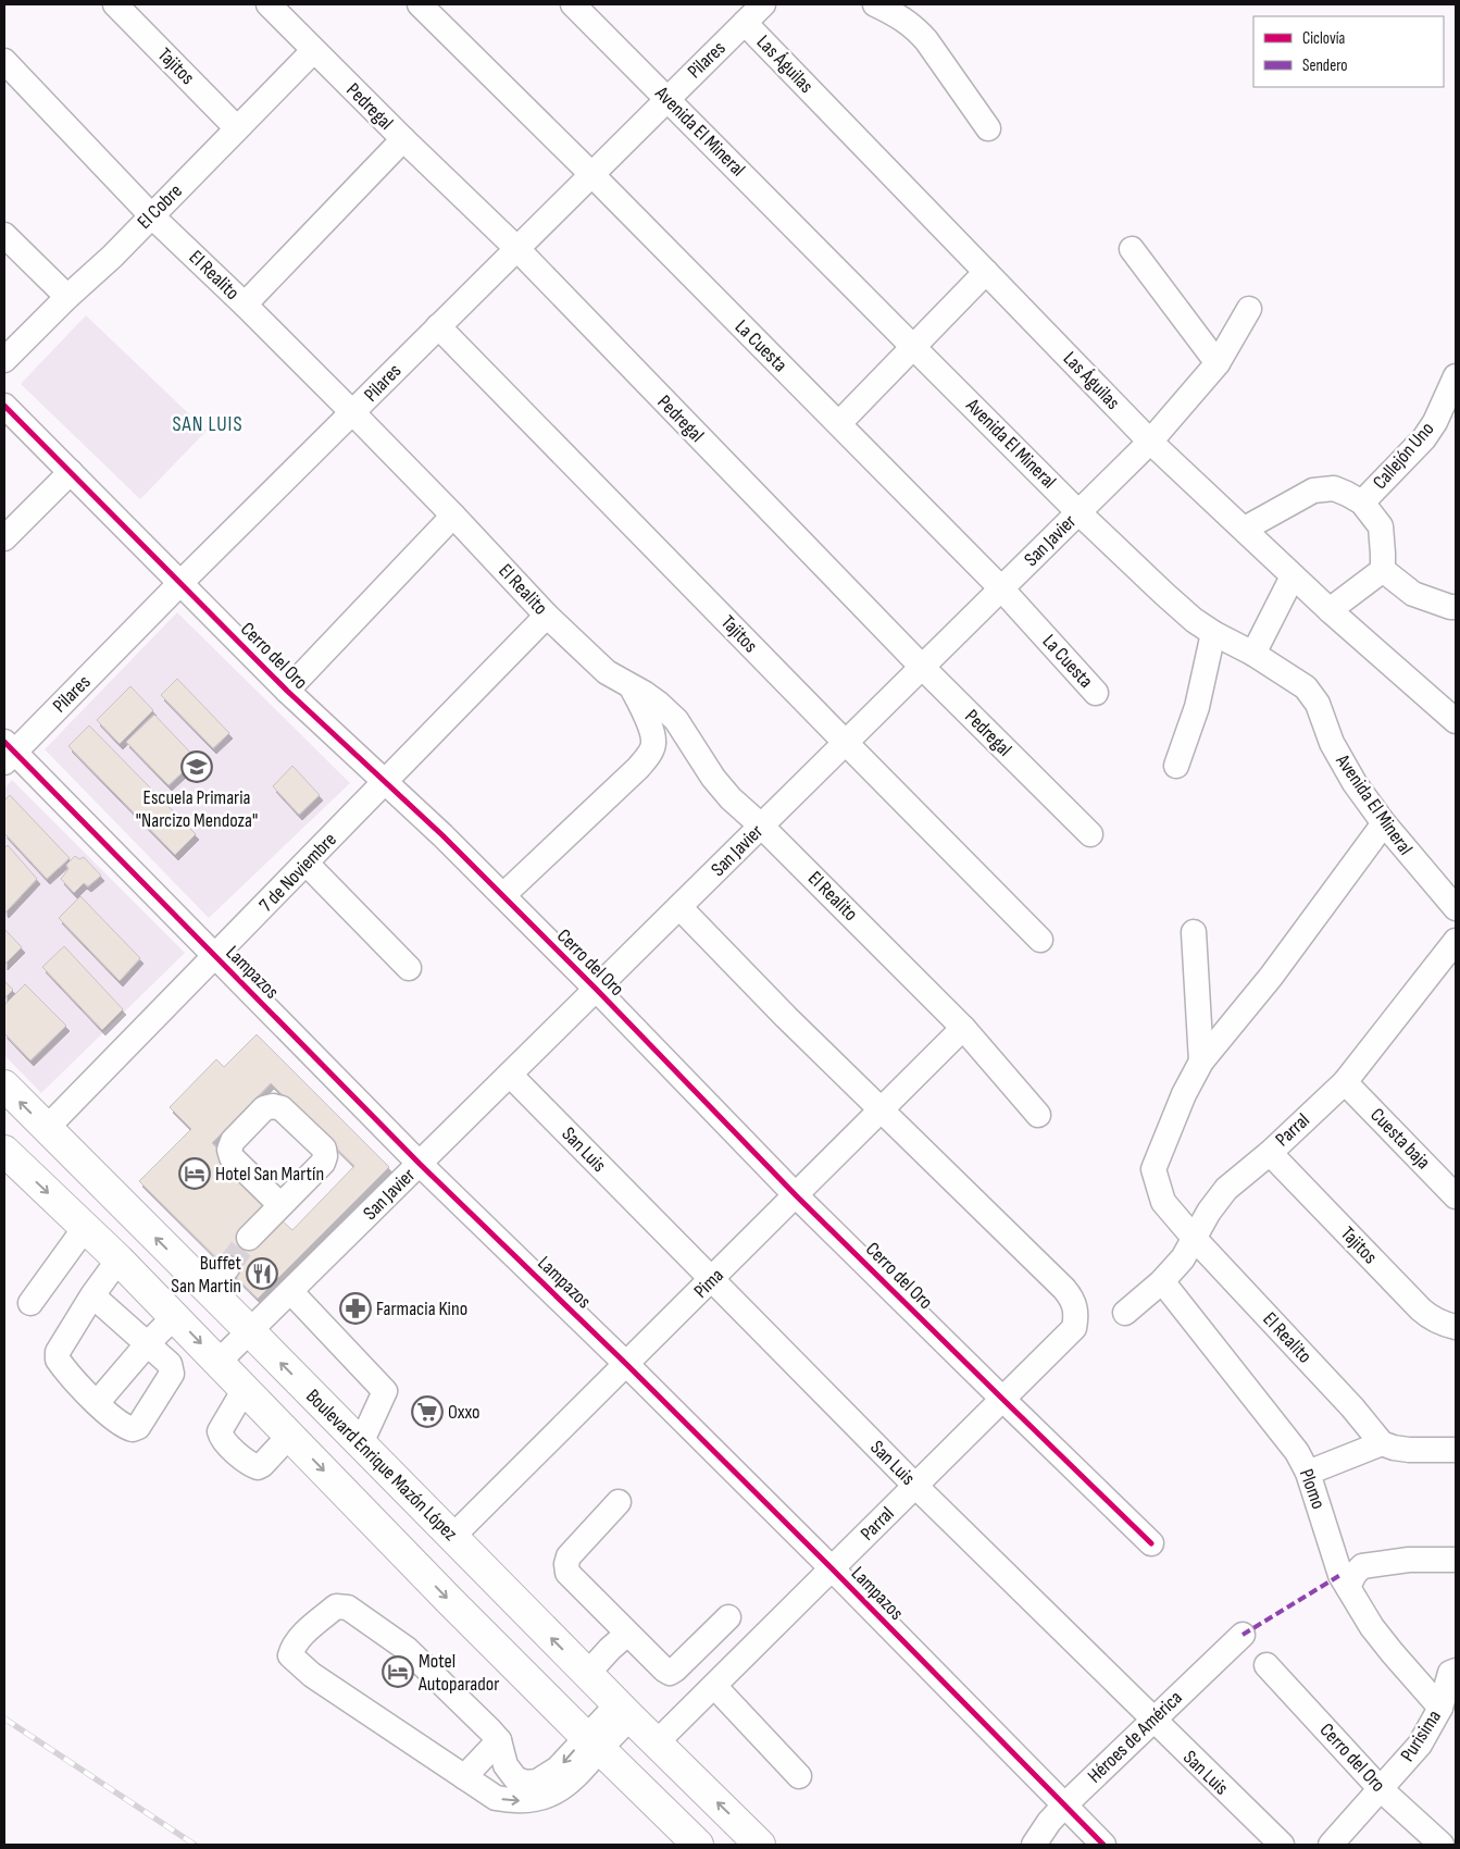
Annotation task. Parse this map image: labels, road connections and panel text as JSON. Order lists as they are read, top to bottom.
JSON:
{
  "streets": {
    "main road": ["Boulevard Enrique Mazón López"],
    "street": [
      "Pilares",
      "Las Águilas",
      "Tajitos",
      "Pedregal",
      "Avenida El Mineral",
      "El Cobre",
      "El Realito",
      "La Cuesta",
      "Callejón Uno",
      "San Javier",
      "Cerro del Oro",
      "7 de Noviembre",
      "Lampazos",
      "Parral",
      "Cuesta baja",
      "San Luis",
      "Pima",
      "Plomo",
      "Purisima",
      "Héroes de América"
    ]
  },
  "crossings": [
    ["Pilares", "Las Águilas"],
    ["Pilares", "Tajitos"],
    ["Pilares", "Pedregal"],
    ["Pilares", "Avenida El Mineral"],
    ["Pilares", "El Realito"],
    ["Pilares", "La Cuesta"],
    ["Pilares", "Cerro del Oro"],
    ["Pilares", "Lampazos"],
    ["Las Águilas", "San Javier"],
    ["Tajitos", "El Cobre"],
    ["Tajitos", "San Javier"],
    ["Tajitos", "Parral"],
    ["Pedregal", "El Cobre"],
    ["Pedregal", "San Javier"],
    ["Avenida El Mineral", "San Javier"],
    ["El Cobre", "El Realito"],
    ["El Realito", "San Javier"],
    ["El Realito", "7 de Noviembre"],
    ["El Realito", "Parral"],
    ["El Realito", "Pima"],
    ["La Cuesta", "San Javier"],
    ["San Javier", "Cerro del Oro"],
    ["San Javier", "Lampazos"],
    ["San Javier", "San Luis"],
    ["San Javier", "Boulevard Enrique Mazón López"],
    ["Cerro del Oro", "7 de Noviembre"],
    ["Cerro del Oro", "Parral"],
    ["Cerro del Oro", "Pima"],
    ["Cerro del Oro", "Purisima"],
    ["7 de Noviembre", "Lampazos"],
    ["7 de Noviembre", "Boulevard Enrique Mazón López"],
    ["Lampazos", "Parral"],
    ["Lampazos", "Pima"],
    ["Lampazos", "Héroes de América"],
    ["Parral", "Cuesta baja"],
    ["Parral", "San Luis"],
    ["Parral", "Pima"],
    ["Parral", "Boulevard Enrique Mazón López"],
    ["Parral", "Plomo"],
    ["San Luis", "Pima"],
    ["San Luis", "Héroes de América"],
    ["Pima", "Boulevard Enrique Mazón López"],
    ["Plomo", "Purisima"]
  ],
  "districts": ["SAN LUIS"],
  "places": {
    "school or university": ["Escuela Primaria \"Narcizo Mendoza\""],
    "hotel": ["Hotel San Martín", "Motel Autoparador"],
    "restaurant": ["Buffet San Martin"],
    "pharmacy": ["Farmacia Kino"],
    "supermarket": ["Oxxo"]
  },
  "legend": ["Ciclovía", "Sendero"]
}
